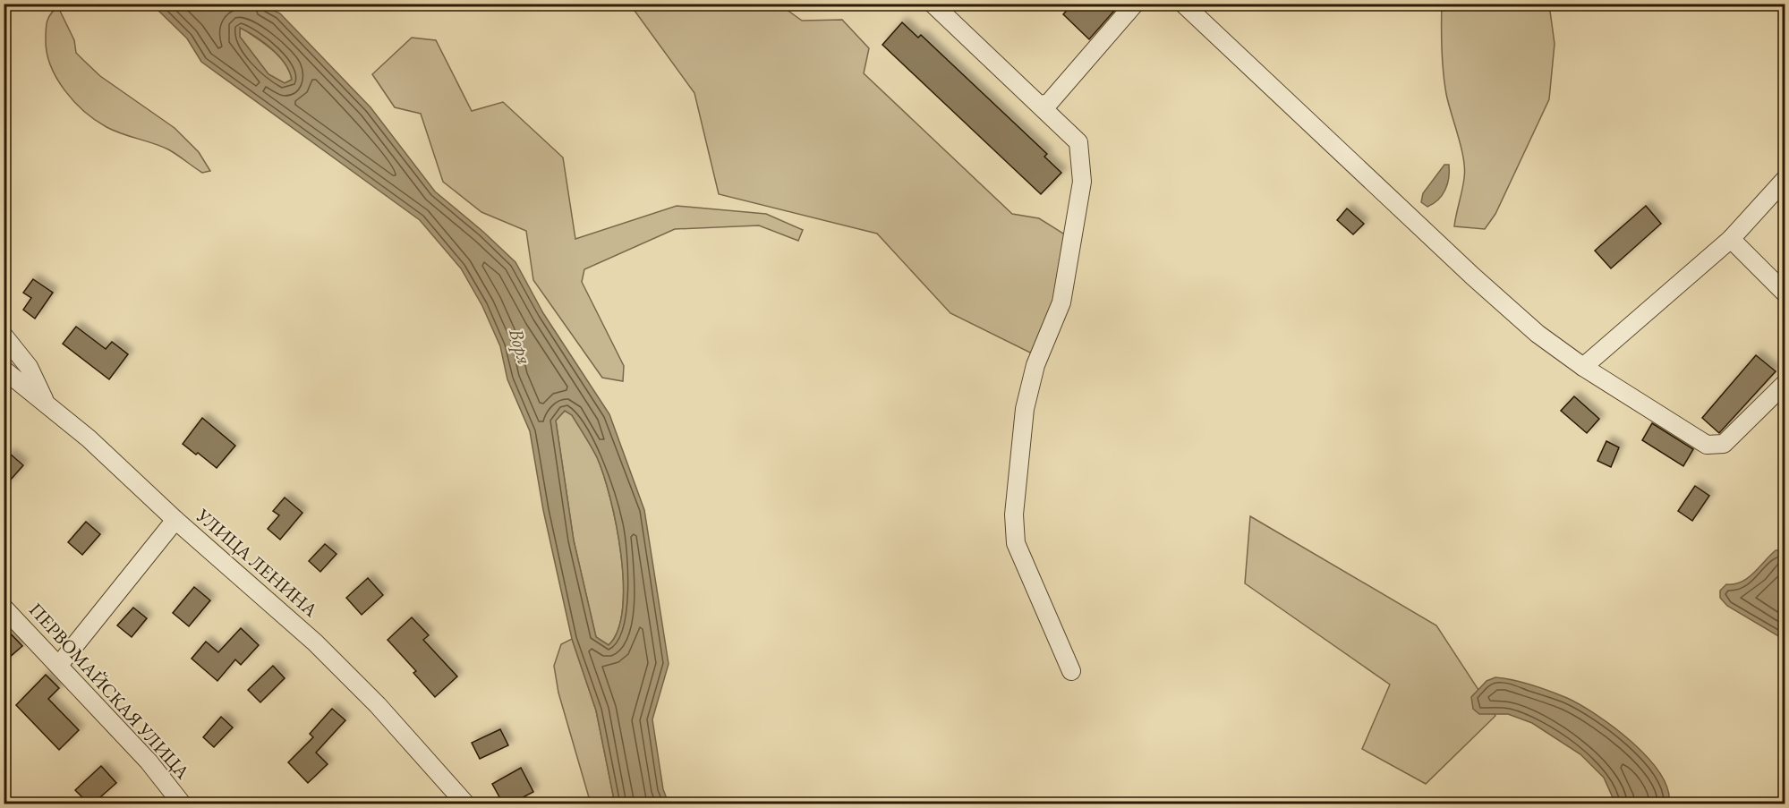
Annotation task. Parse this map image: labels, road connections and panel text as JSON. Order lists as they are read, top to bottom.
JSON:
{
  "streets": {
    "street": ["УЛИЦА ЛЕНИНА", "ПЕРВОМАЙСКАЯ УЛИЦА"]
  },
  "water": ["Воря"]
}
